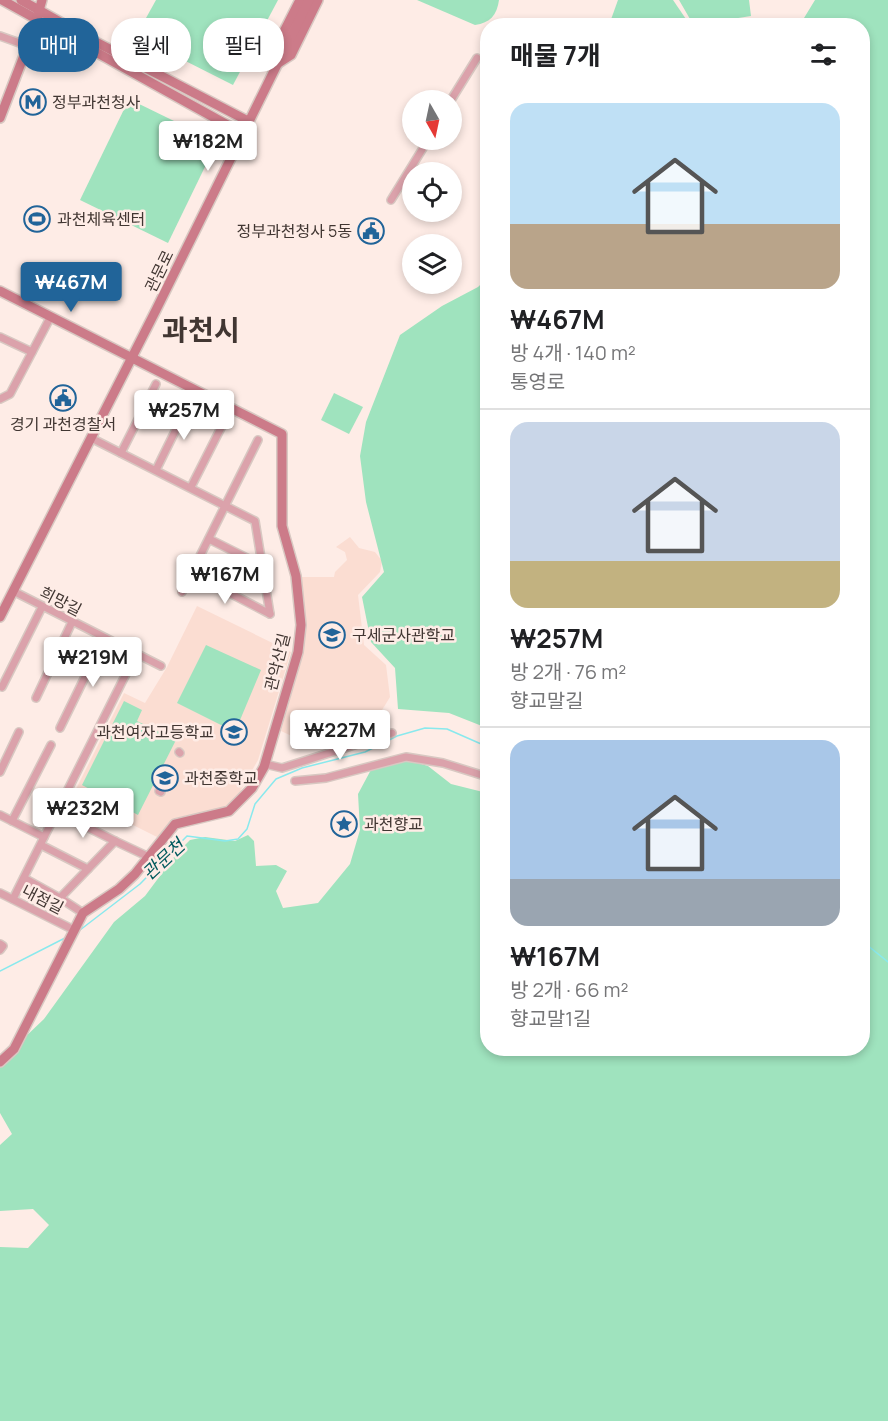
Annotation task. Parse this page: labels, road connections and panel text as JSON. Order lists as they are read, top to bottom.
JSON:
{
  "streets": {
    "street": [
      "관문로",
      "희망길",
      "관악산길",
      "내점길"
    ]
  },
  "crossings": [
    ["관문로", "희망길"],
    ["관문로", "관악산길"],
    ["관악산길", "내점길"]
  ],
  "districts": ["과천시"],
  "water": ["관문천"],
  "places": {
    "metro station": ["정부과천청사"],
    "sports": ["과천체육센터"],
    "public building": ["정부과천청사 5동", "경기 과천경찰서"],
    "school or university": ["구세군사관학교", "과천여자고등학교", "과천중학교"],
    "place": ["과천향교"]
  },
  "north": "bottom",
  "page": {
    "chip": ["매매", "월세", "필터"],
    "heading": "매물 7개",
    "list": [
      {
        "name": "₩467M",
        "note": "방 4개 · 140 m² · 통영로"
      },
      {
        "name": "₩257M",
        "note": "방 2개 · 76 m² · 향교말길"
      },
      {
        "name": "₩167M",
        "note": "방 2개 · 66 m² · 향교말1길"
      }
    ],
    "price": [
      "₩182M",
      "₩467M",
      "₩257M",
      "₩167M",
      "₩219M",
      "₩227M",
      "₩232M"
    ]
  }
}
